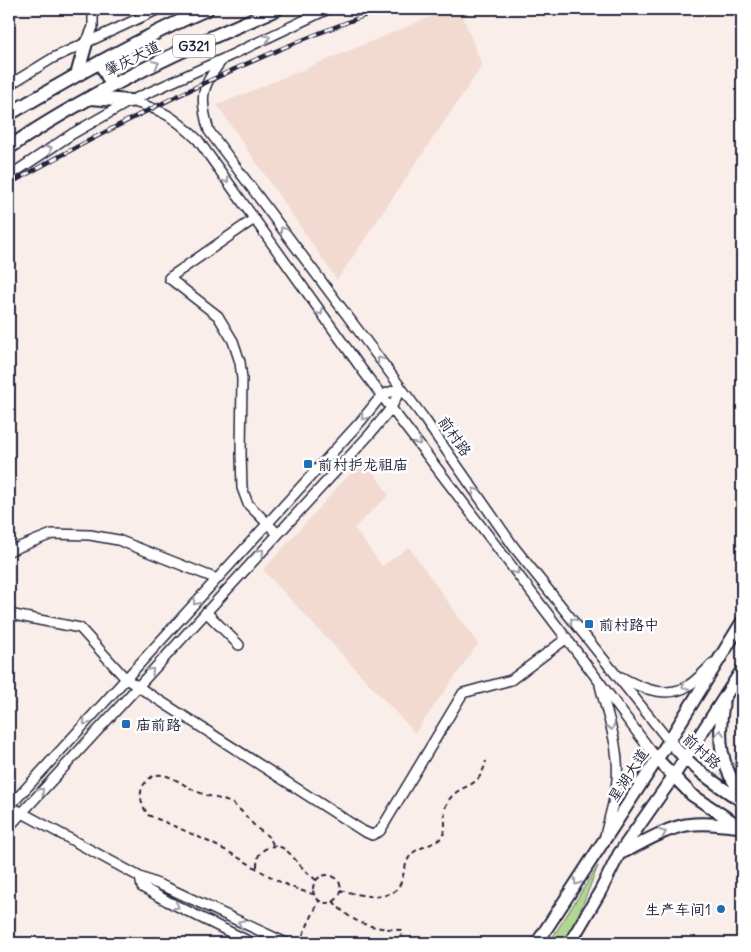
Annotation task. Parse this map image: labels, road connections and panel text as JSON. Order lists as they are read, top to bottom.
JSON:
{
  "streets": {
    "highway": ["G321", "肇庆大道"],
    "main road": ["前村路", "星湖大道"]
  },
  "crossings": [
    ["前村路", "星湖大道"]
  ],
  "places": {
    "transit": ["前村护龙祖庙", "前村路中", "庙前路"],
    "other": ["生产车间1"]
  }
}
